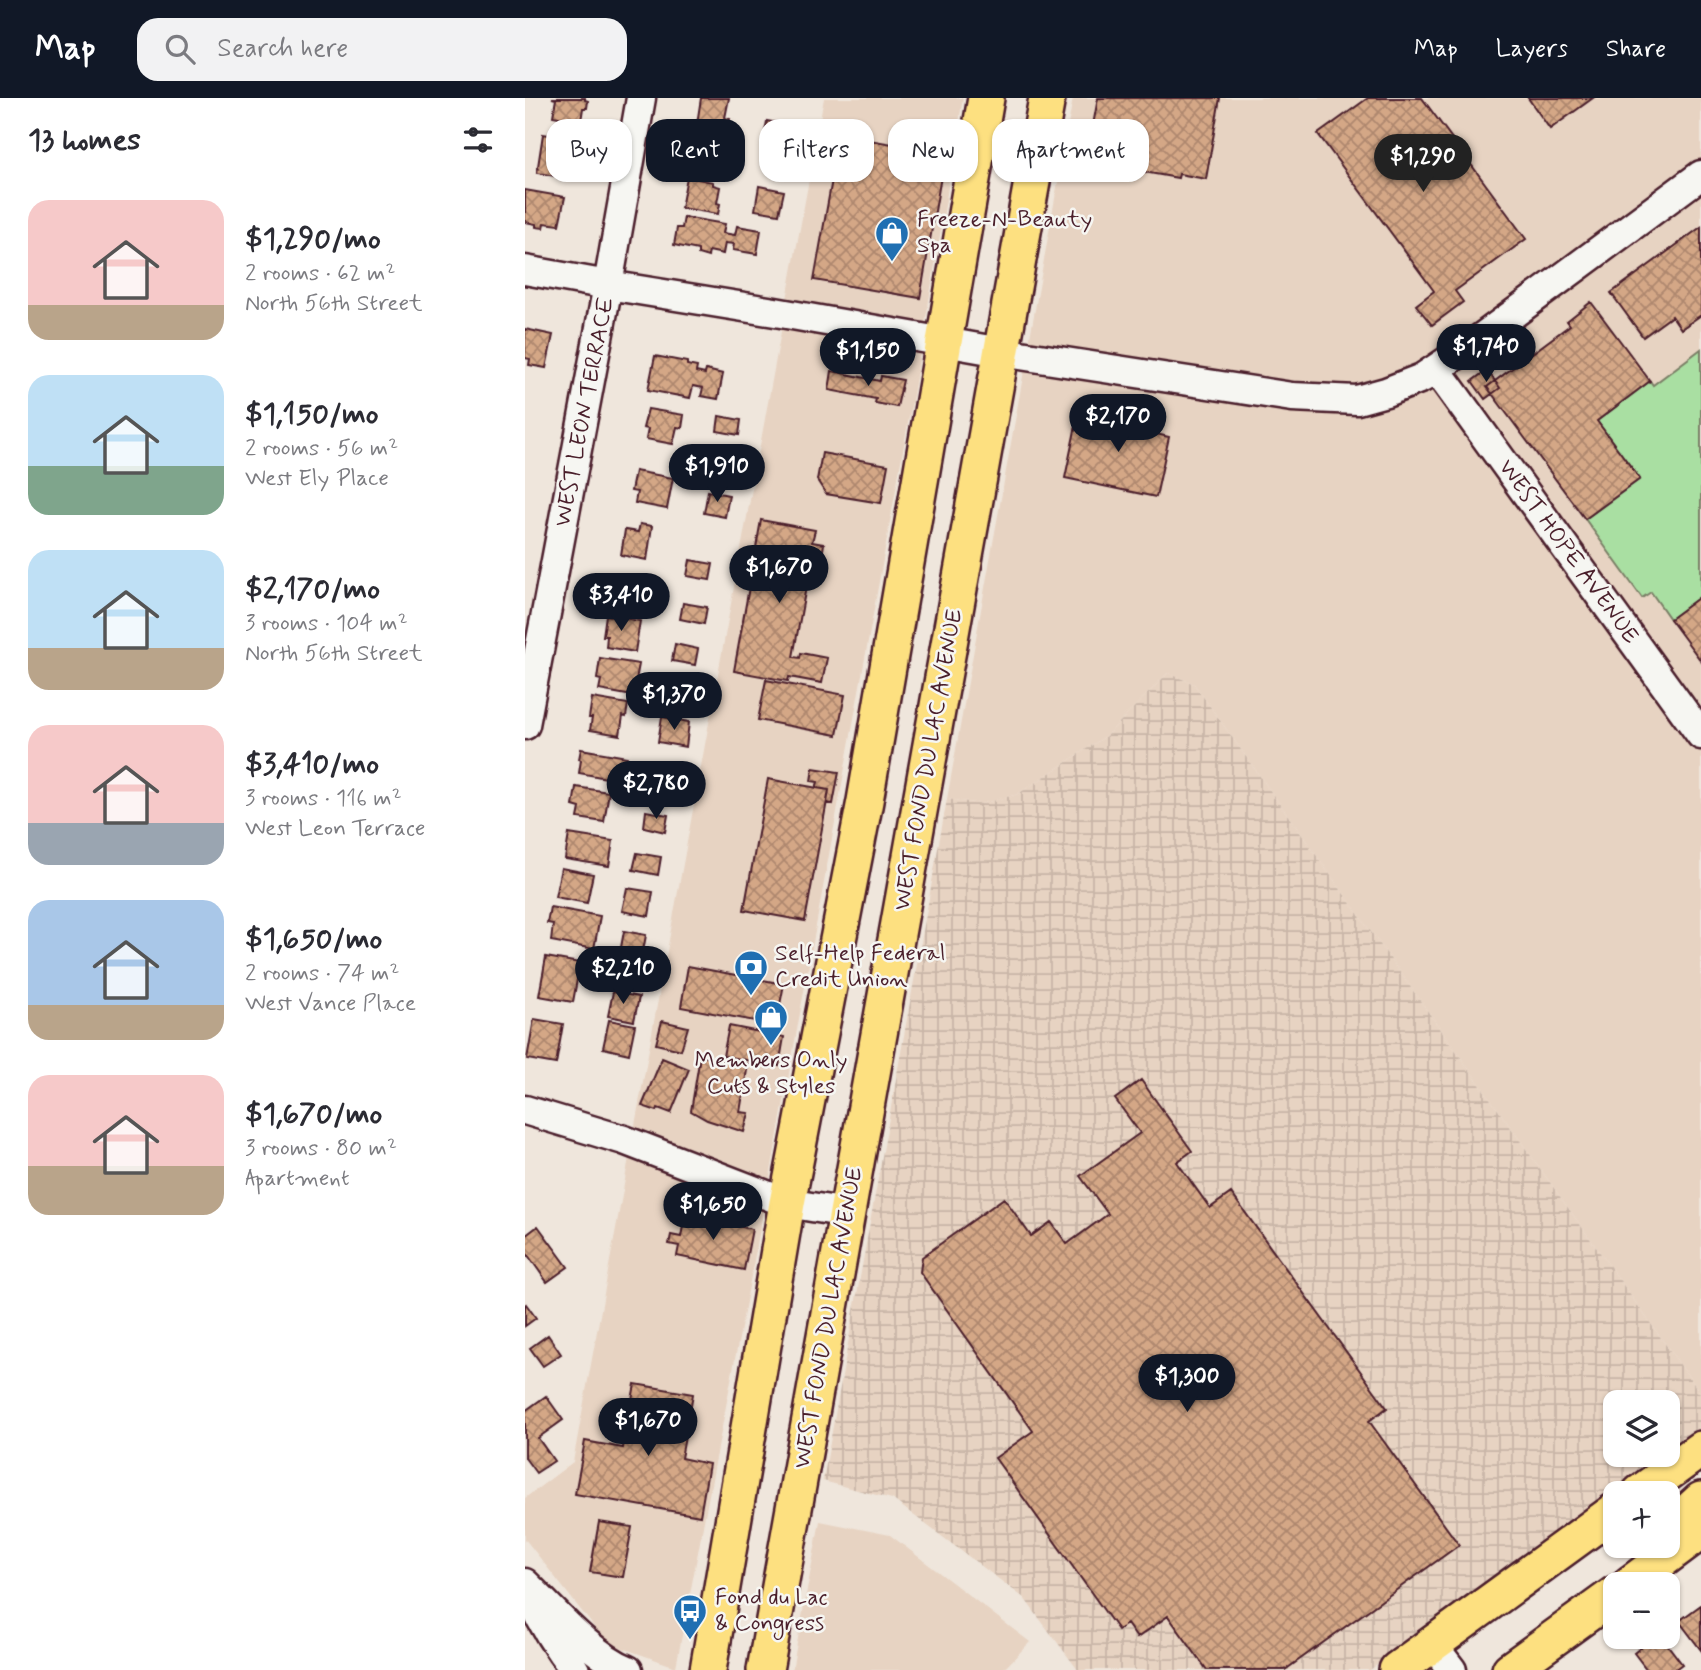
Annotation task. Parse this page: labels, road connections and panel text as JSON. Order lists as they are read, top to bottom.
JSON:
{
  "streets": {
    "main road": ["WEST FOND DU LAC AVENUE"],
    "street": ["WEST LEON TERRACE", "WEST HOPE AVENUE"]
  },
  "places": {
    "shop": ["Freeze-N-Beauty Spa", "Members Only Cuts & Styles"],
    "bank": ["Self-Help Federal Credit Union"],
    "bus stop": ["Fond du Lac & Congress"]
  },
  "page": {
    "header": "Map",
    "search": "Search here",
    "nav": ["Map", "Layers", "Share"],
    "heading": "13 homes",
    "chip": [
      "Buy",
      "Rent",
      "Filters",
      "New",
      "Apartment"
    ],
    "price": [
      "$1,290",
      "$1,740",
      "$1,150",
      "$2,170",
      "$1,910",
      "$1,670",
      "$3,410",
      "$1,370",
      "$2,780",
      "$2,210",
      "$1,650",
      "$1,300",
      "$1,670"
    ],
    "list": [
      {
        "name": "$1,290/mo",
        "note": "2 rooms · 62 m² · North 56th Street"
      },
      {
        "name": "$1,150/mo",
        "note": "2 rooms · 56 m² · West Ely Place"
      },
      {
        "name": "$2,170/mo",
        "note": "3 rooms · 104 m² · North 56th Street"
      },
      {
        "name": "$3,410/mo",
        "note": "3 rooms · 116 m² · West Leon Terrace"
      },
      {
        "name": "$1,650/mo",
        "note": "2 rooms · 74 m² · West Vance Place"
      },
      {
        "name": "$1,670/mo",
        "note": "3 rooms · 80 m² · Apartment"
      }
    ],
    "map_buttons": ["+", "−"]
  }
}
